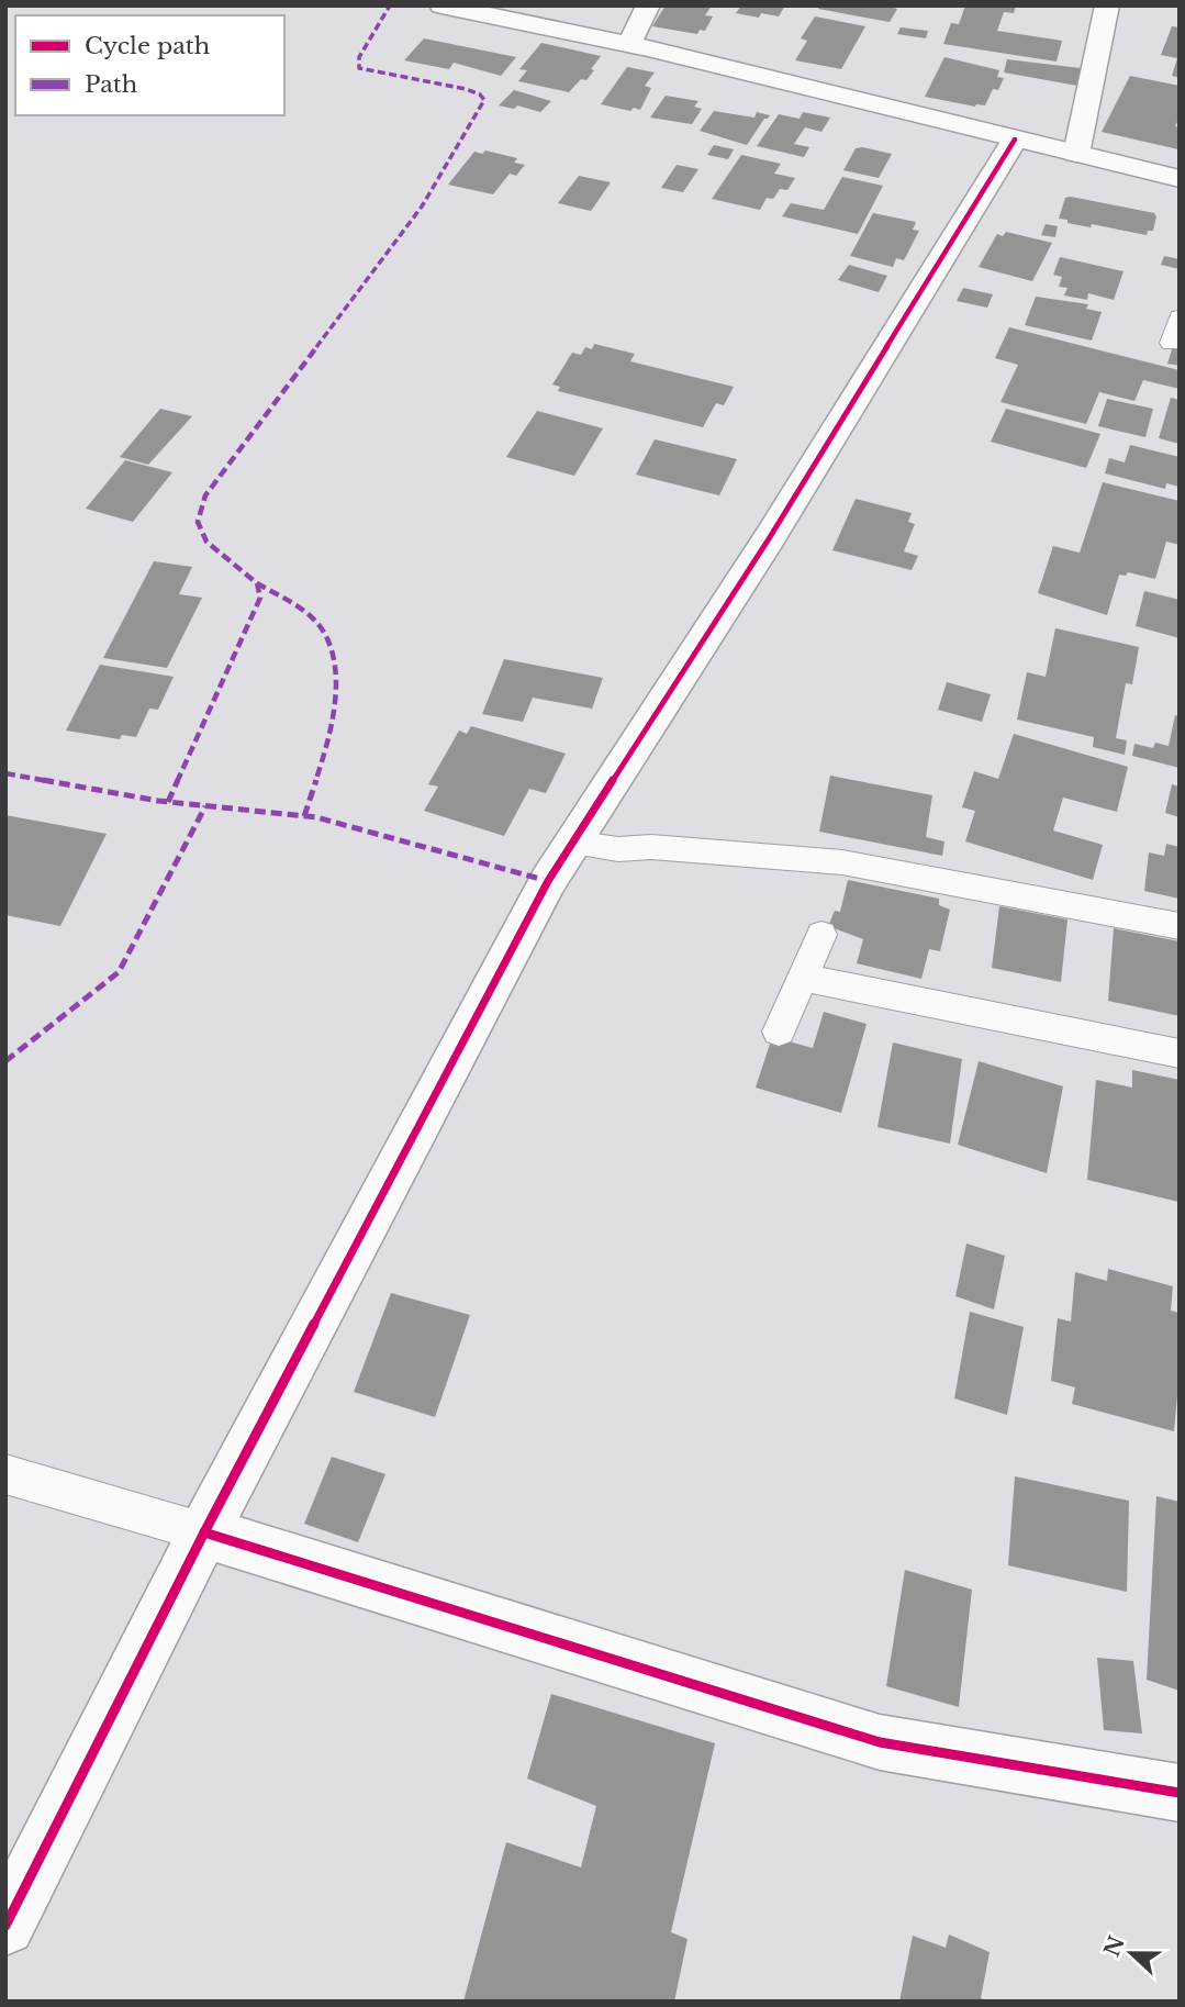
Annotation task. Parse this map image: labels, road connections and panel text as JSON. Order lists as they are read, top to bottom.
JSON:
{
  "legend": ["Cycle path", "Path"],
  "north": "left"
}
